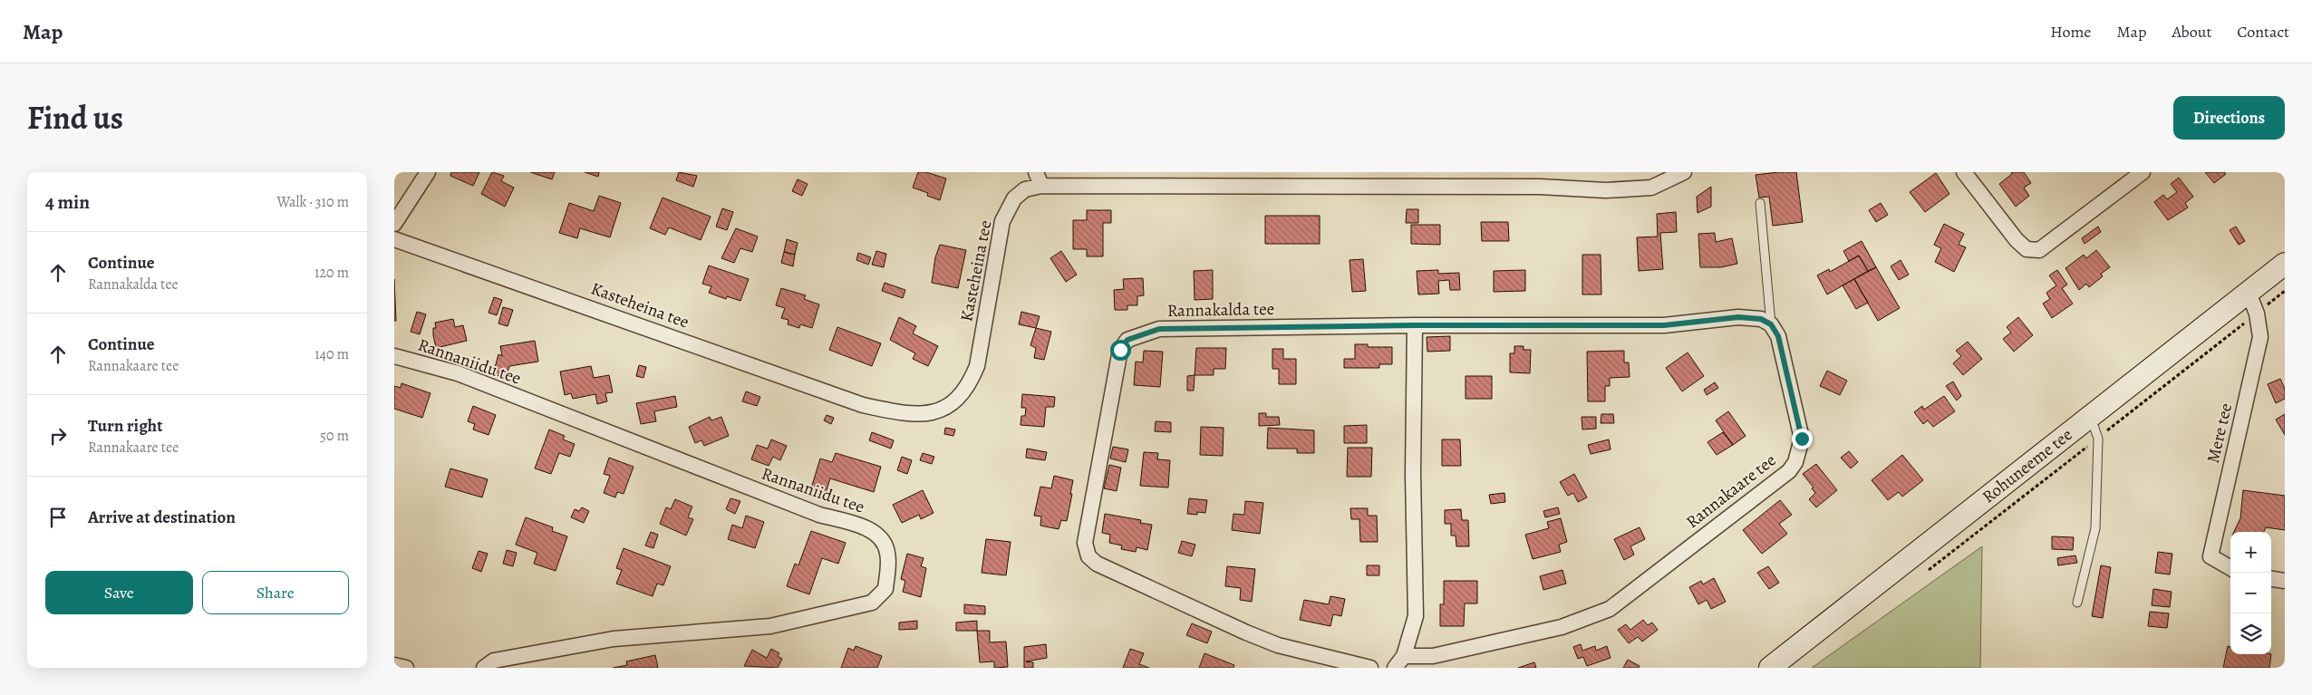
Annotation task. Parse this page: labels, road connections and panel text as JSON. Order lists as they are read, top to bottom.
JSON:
{
  "streets": {
    "street": [
      "Kasteheina tee",
      "Rannakalda tee",
      "Rannaniidu tee",
      "Mere tee",
      "Rohuneeme tee",
      "Rannakaare tee"
    ]
  },
  "crossings": [
    ["Mere tee", "Rohuneeme tee"]
  ],
  "page": {
    "header": "Map",
    "nav": [
      "Home",
      "Map",
      "About",
      "Contact"
    ],
    "title": "Find us",
    "buttons": [
      "Directions",
      ["Save", "Share"]
    ],
    "heading": ["4 min", "Walk · 310 m"],
    "list": [
      ["Continue", "Rannakalda tee", "120 m"],
      ["Continue", "Rannakaare tee", "140 m"],
      ["Turn right", "Rannakaare tee", "50 m"],
      "Arrive at destination"
    ],
    "map_buttons": ["+", "−"]
  }
}
